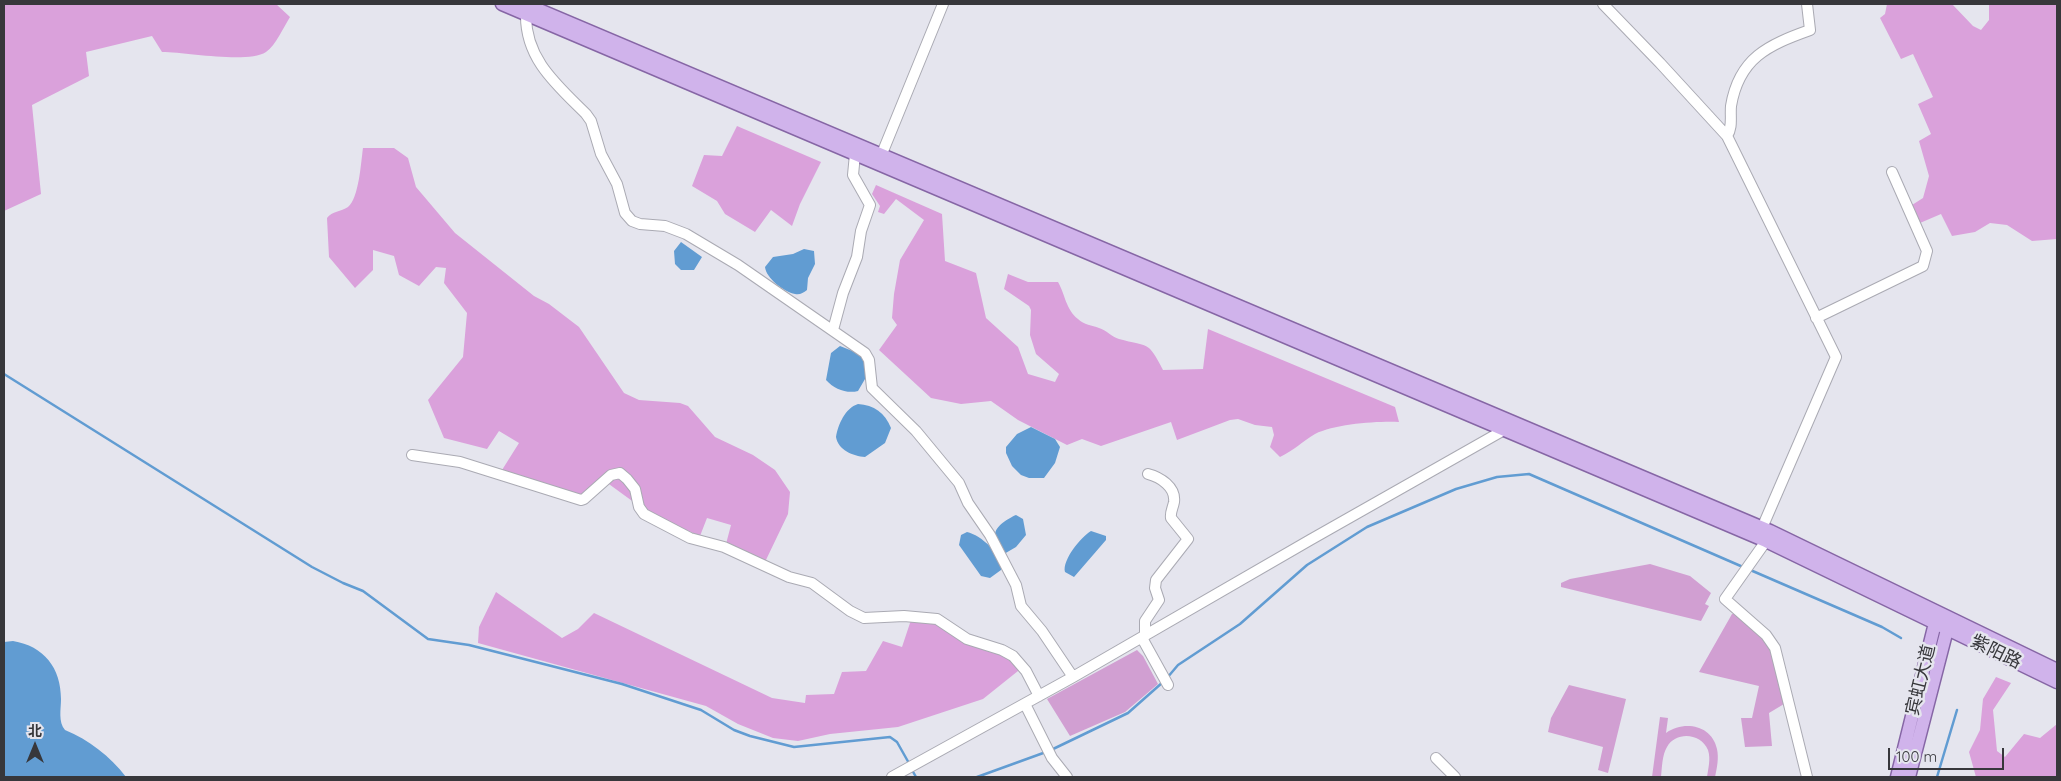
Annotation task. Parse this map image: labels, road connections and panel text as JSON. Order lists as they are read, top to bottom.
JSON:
{
  "streets": {
    "main road": ["紫阳路", "宾虹大道"]
  },
  "crossings": [
    ["紫阳路", "宾虹大道"]
  ],
  "scale_bar": "100 m",
  "north": "top"
}
